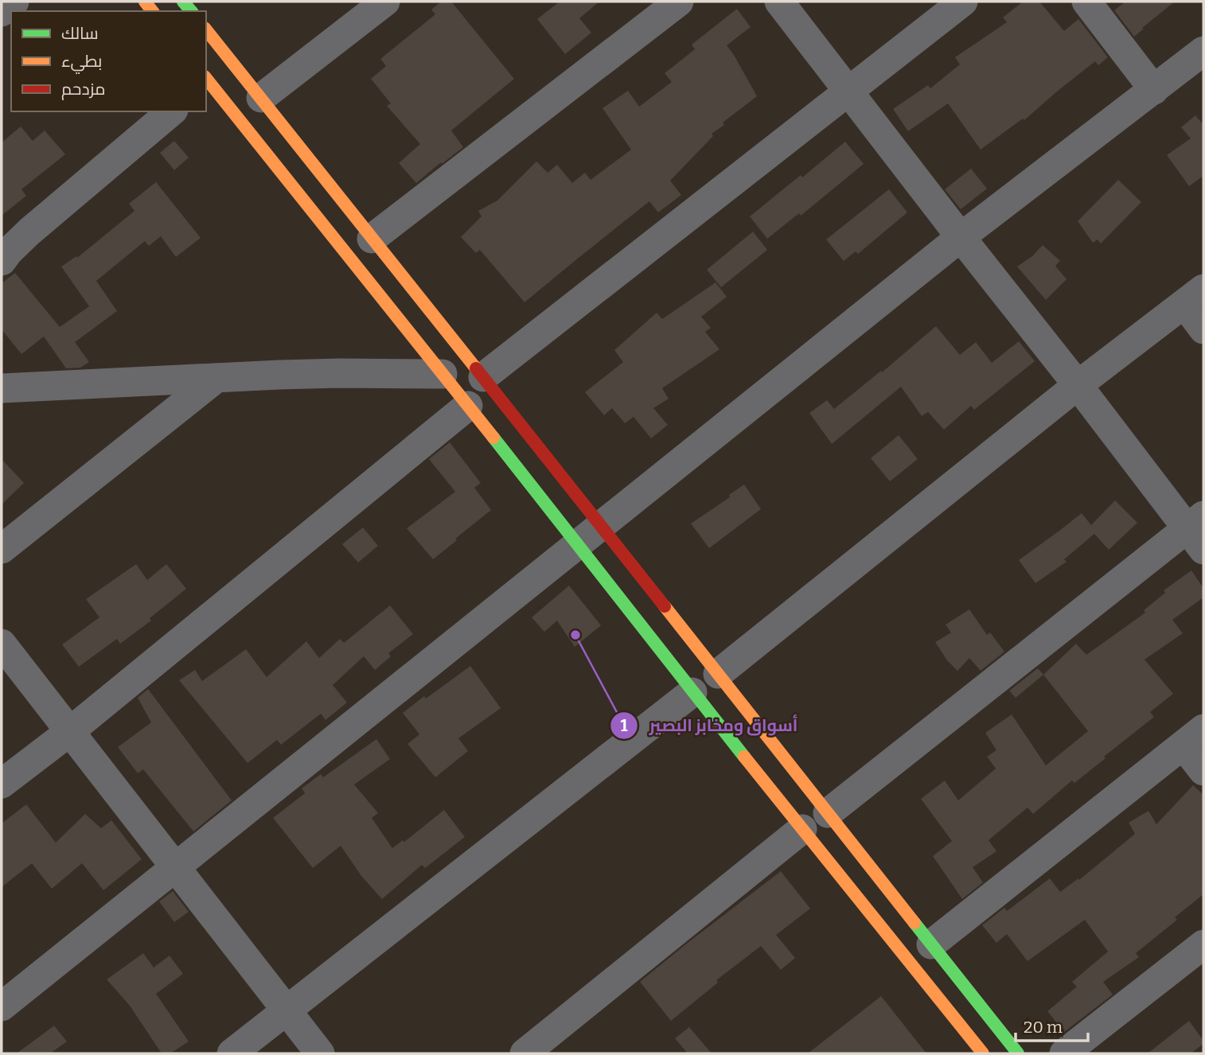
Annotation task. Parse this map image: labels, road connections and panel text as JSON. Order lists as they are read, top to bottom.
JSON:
{
  "places": ["أسواق ومخابز البصير"],
  "legend": ["سالك", "بطيء", "مزدحم"],
  "scale_bar": "20 m"
}
